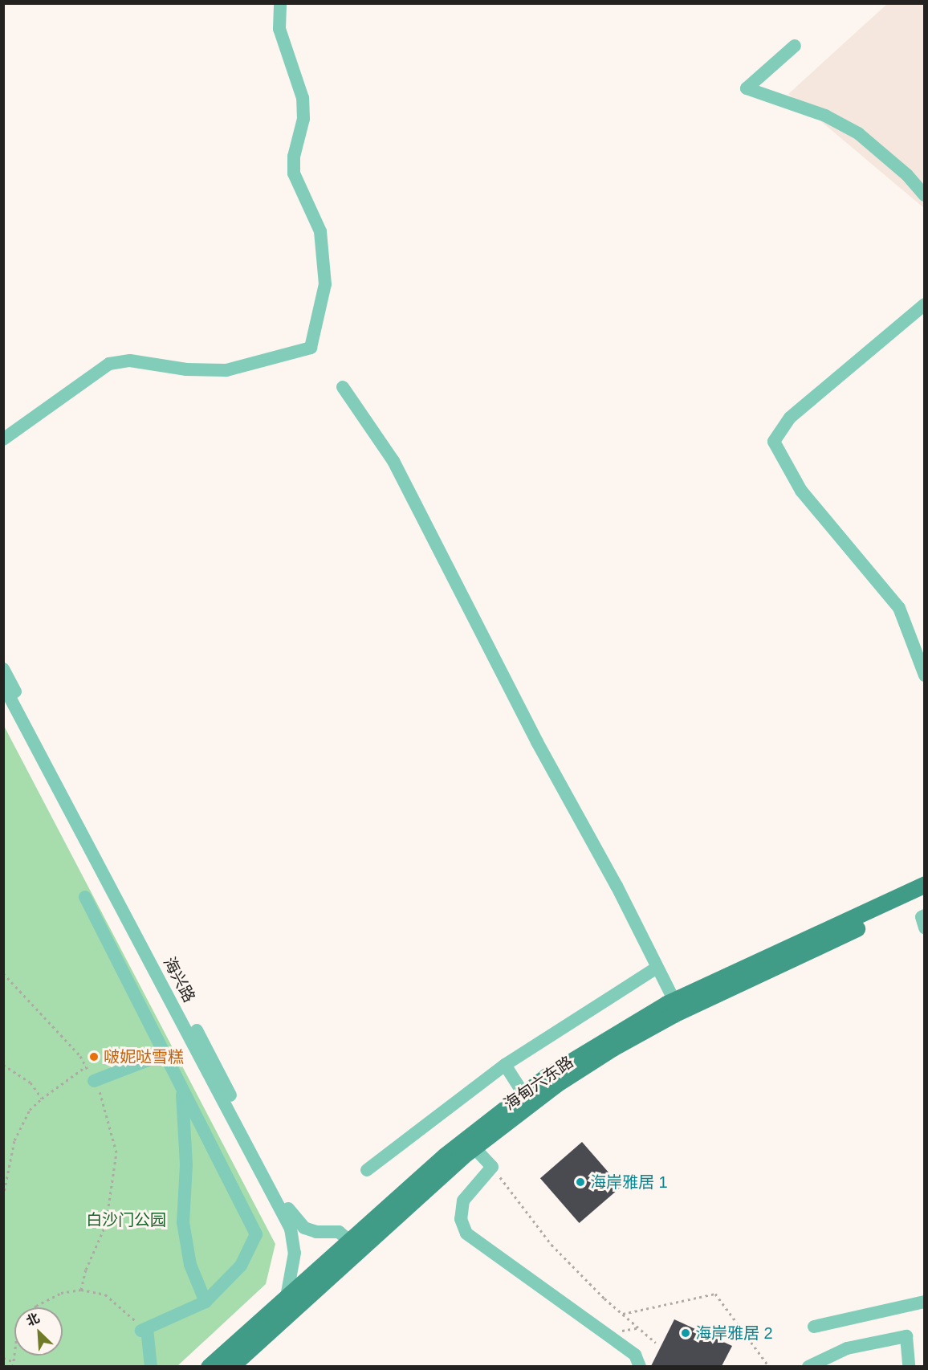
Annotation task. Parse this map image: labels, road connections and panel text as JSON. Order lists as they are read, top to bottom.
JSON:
{
  "streets": {
    "main road": ["海甸六东路"],
    "street": ["海兴路"]
  },
  "crossings": [
    ["海兴路", "海甸六东路"]
  ],
  "parks": ["白沙门公园"],
  "places": ["啵妮哒雪糕", "海岸雅居 1", "海岸雅居 2"],
  "north": "top left"
}
